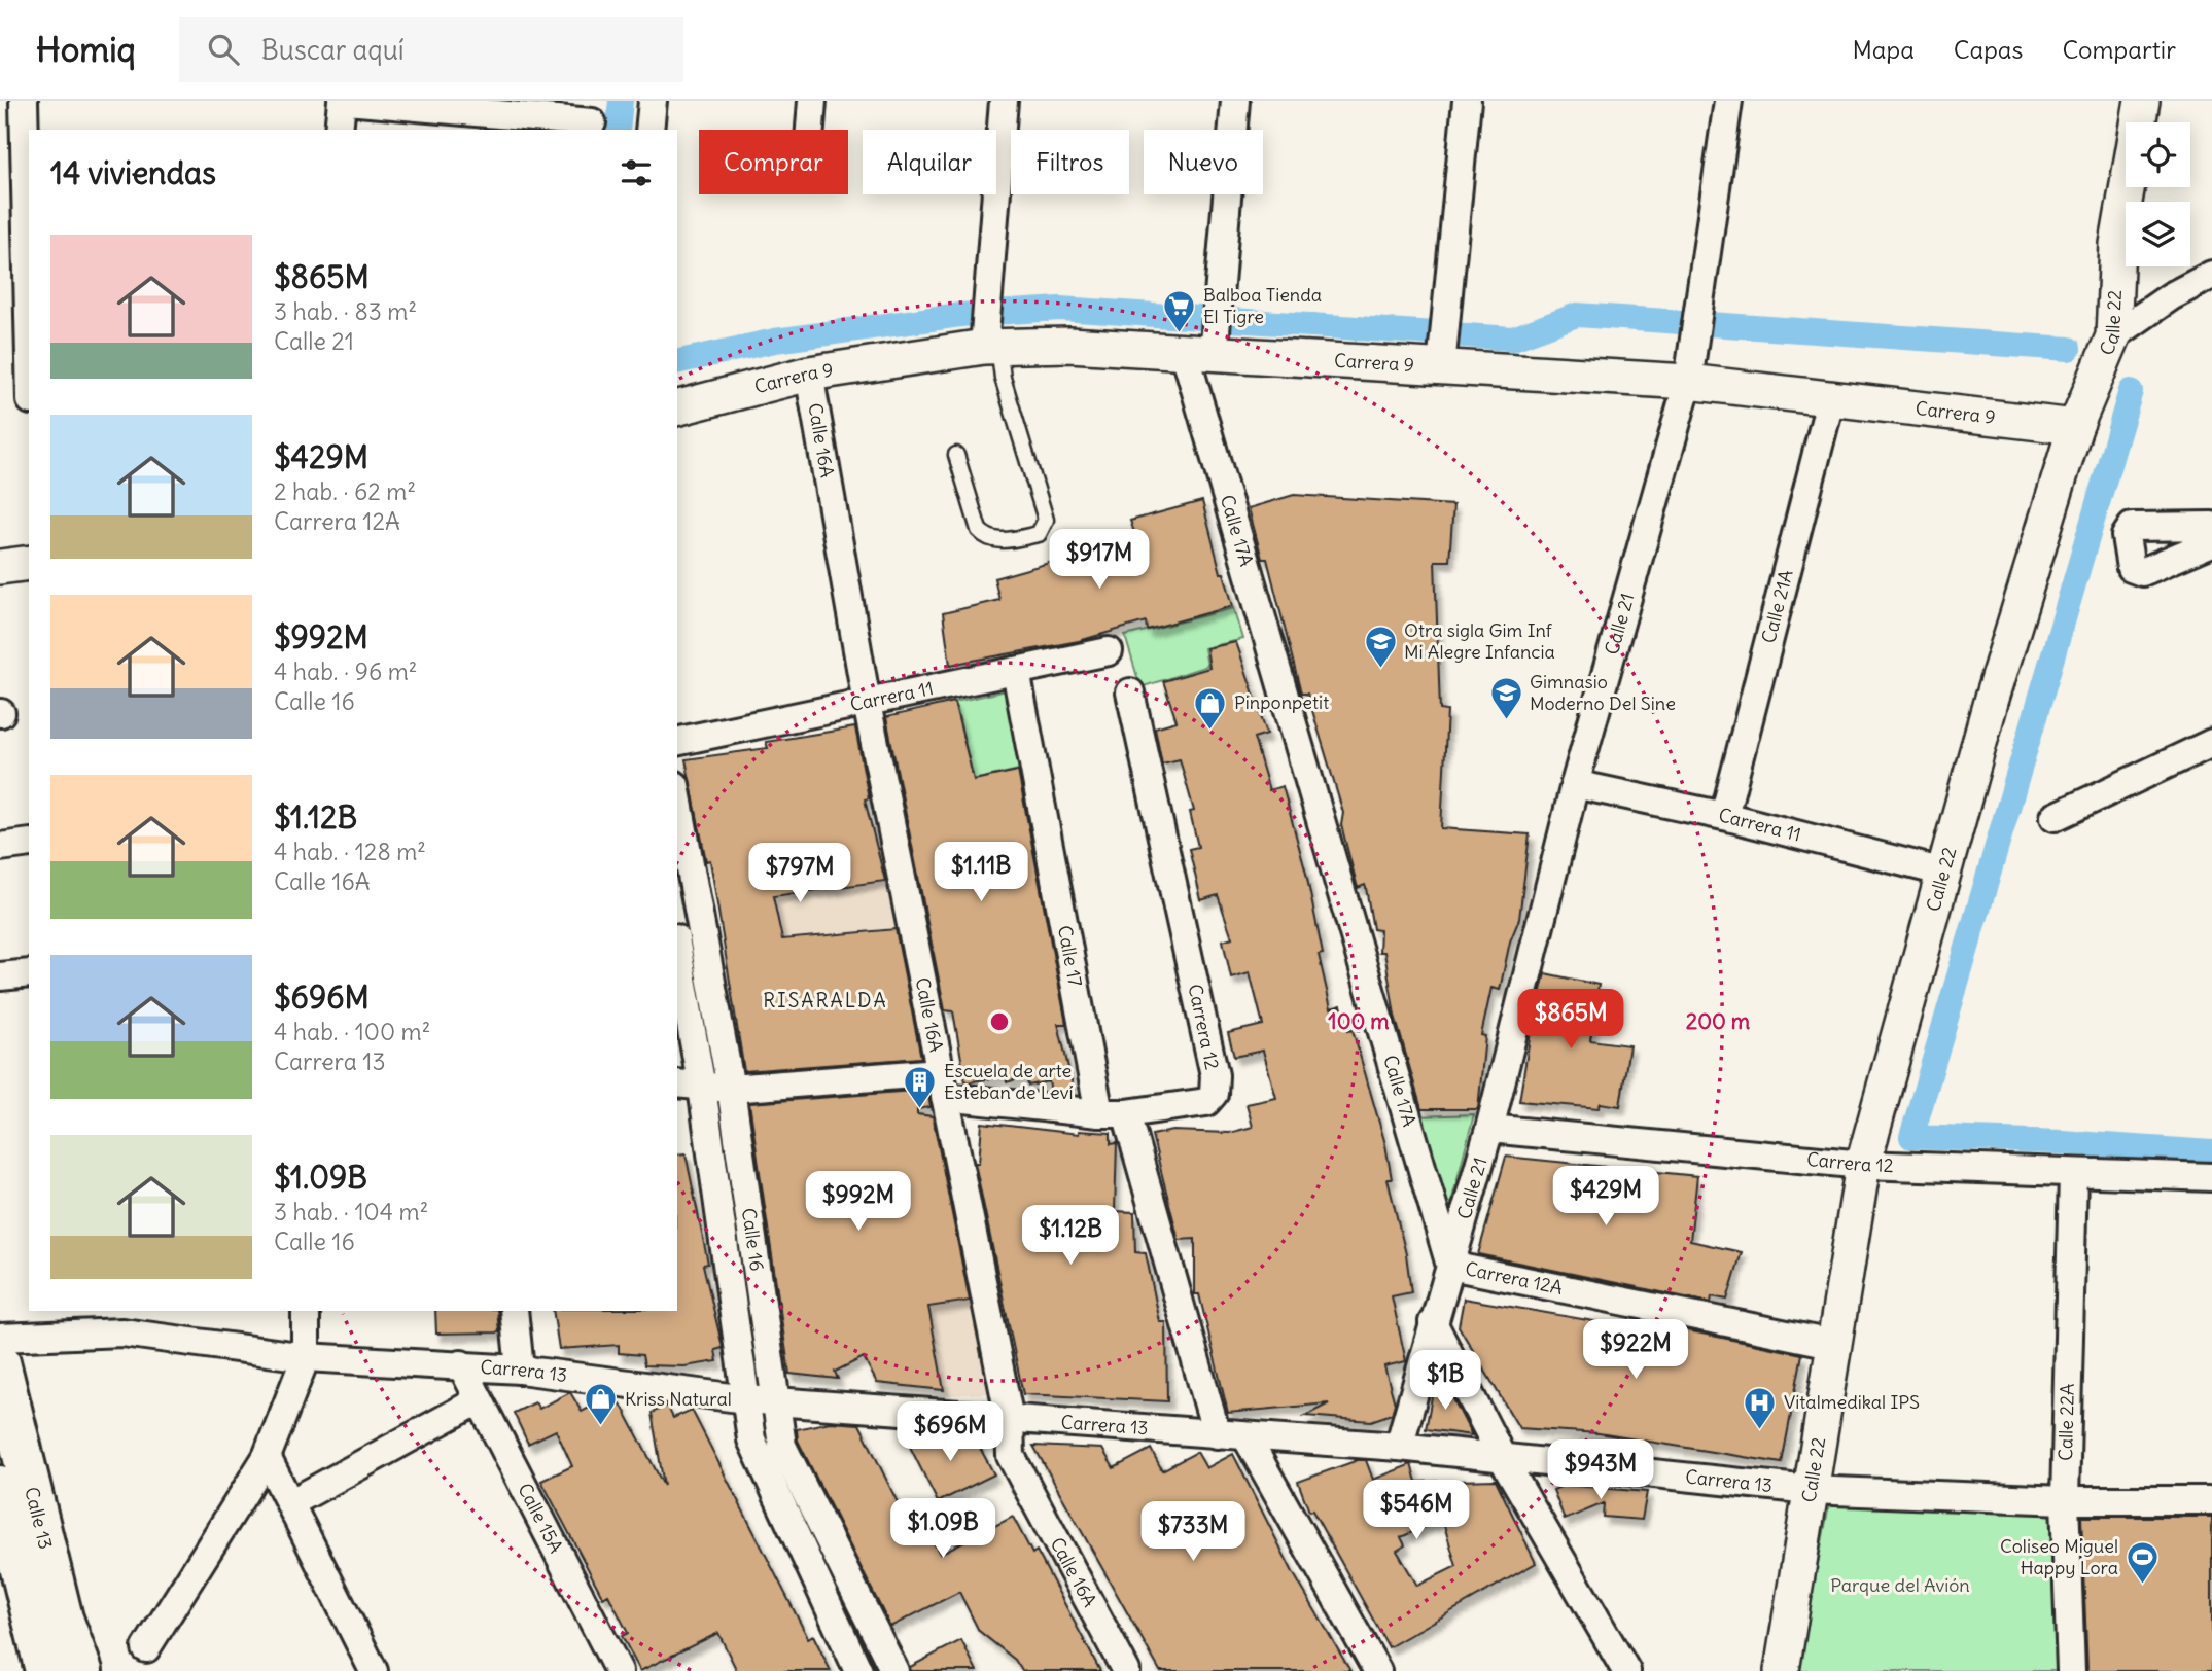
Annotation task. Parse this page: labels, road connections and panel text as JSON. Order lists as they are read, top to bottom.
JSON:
{
  "streets": {
    "main road": ["Calle 13"],
    "street": [
      "Calle 22",
      "Carrera 9",
      "Calle 16A",
      "Calle 17A",
      "Calle 21A",
      "Calle 21",
      "Carrera 11",
      "Calle 17",
      "Carrera 12",
      "Calle 16",
      "Carrera 12A",
      "Carrera 13",
      "Calle 22A",
      "Calle 15A"
    ]
  },
  "crossings": [
    ["Calle 22", "Carrera 9"],
    ["Calle 22", "Carrera 11"],
    ["Calle 22", "Carrera 12"],
    ["Calle 22", "Carrera 12A"],
    ["Calle 22", "Carrera 13"],
    ["Carrera 9", "Calle 16A"],
    ["Carrera 9", "Calle 17A"],
    ["Carrera 9", "Calle 21A"],
    ["Carrera 9", "Calle 21"],
    ["Calle 16A", "Carrera 11"],
    ["Calle 16A", "Carrera 12"],
    ["Calle 16A", "Carrera 13"],
    ["Calle 17A", "Calle 21"],
    ["Calle 17A", "Carrera 12A"],
    ["Calle 21A", "Carrera 11"],
    ["Calle 21", "Carrera 11"],
    ["Calle 21", "Carrera 12"],
    ["Calle 21", "Carrera 12A"],
    ["Carrera 11", "Calle 17"],
    ["Calle 17", "Carrera 12"],
    ["Calle 17", "Carrera 13"],
    ["Carrera 12", "Calle 16"],
    ["Carrera 12", "Calle 22A"],
    ["Calle 16", "Carrera 13"],
    ["Carrera 13", "Calle 22A"],
    ["Carrera 13", "Calle 15A"]
  ],
  "districts": ["RISARALDA"],
  "parks": ["Parque del Avión"],
  "places": {
    "supermarket": ["Balboa Tienda El Tigre"],
    "school or university": ["Otra sigla Gim Inf Mi Alegre Infancia", "Gimnasio Moderno Del Sine"],
    "shop": ["Pinponpetit", "Kriss Natural"],
    "building": ["Escuela de arte Esteban de Leví"],
    "hospital": ["Vitalmedikal IPS"],
    "sports": ["Coliseo Miguel Happy Lora"]
  },
  "page": {
    "header": "Homiq",
    "search": "Buscar aquí",
    "nav": ["Mapa", "Capas", "Compartir"],
    "chip": [
      "Comprar",
      "Alquilar",
      "Filtros",
      "Nuevo"
    ],
    "heading": "14 viviendas",
    "list": [
      {
        "name": "$865M",
        "note": "3 hab. · 83 m² · Calle 21"
      },
      {
        "name": "$429M",
        "note": "2 hab. · 62 m² · Carrera 12A"
      },
      {
        "name": "$992M",
        "note": "4 hab. · 96 m² · Calle 16"
      },
      {
        "name": "$1.12B",
        "note": "4 hab. · 128 m² · Calle 16A"
      },
      {
        "name": "$696M",
        "note": "4 hab. · 100 m² · Carrera 13"
      },
      {
        "name": "$1.09B",
        "note": "3 hab. · 104 m² · Calle 16"
      }
    ],
    "price": [
      "$917M",
      "$1.11B",
      "$797M",
      "$865M",
      "$429M",
      "$992M",
      "$1.12B",
      "$922M",
      "$1B",
      "$696M",
      "$943M",
      "$546M",
      "$1.09B",
      "$733M"
    ]
  },
  "rings": ["100 m", "200 m"]
}
